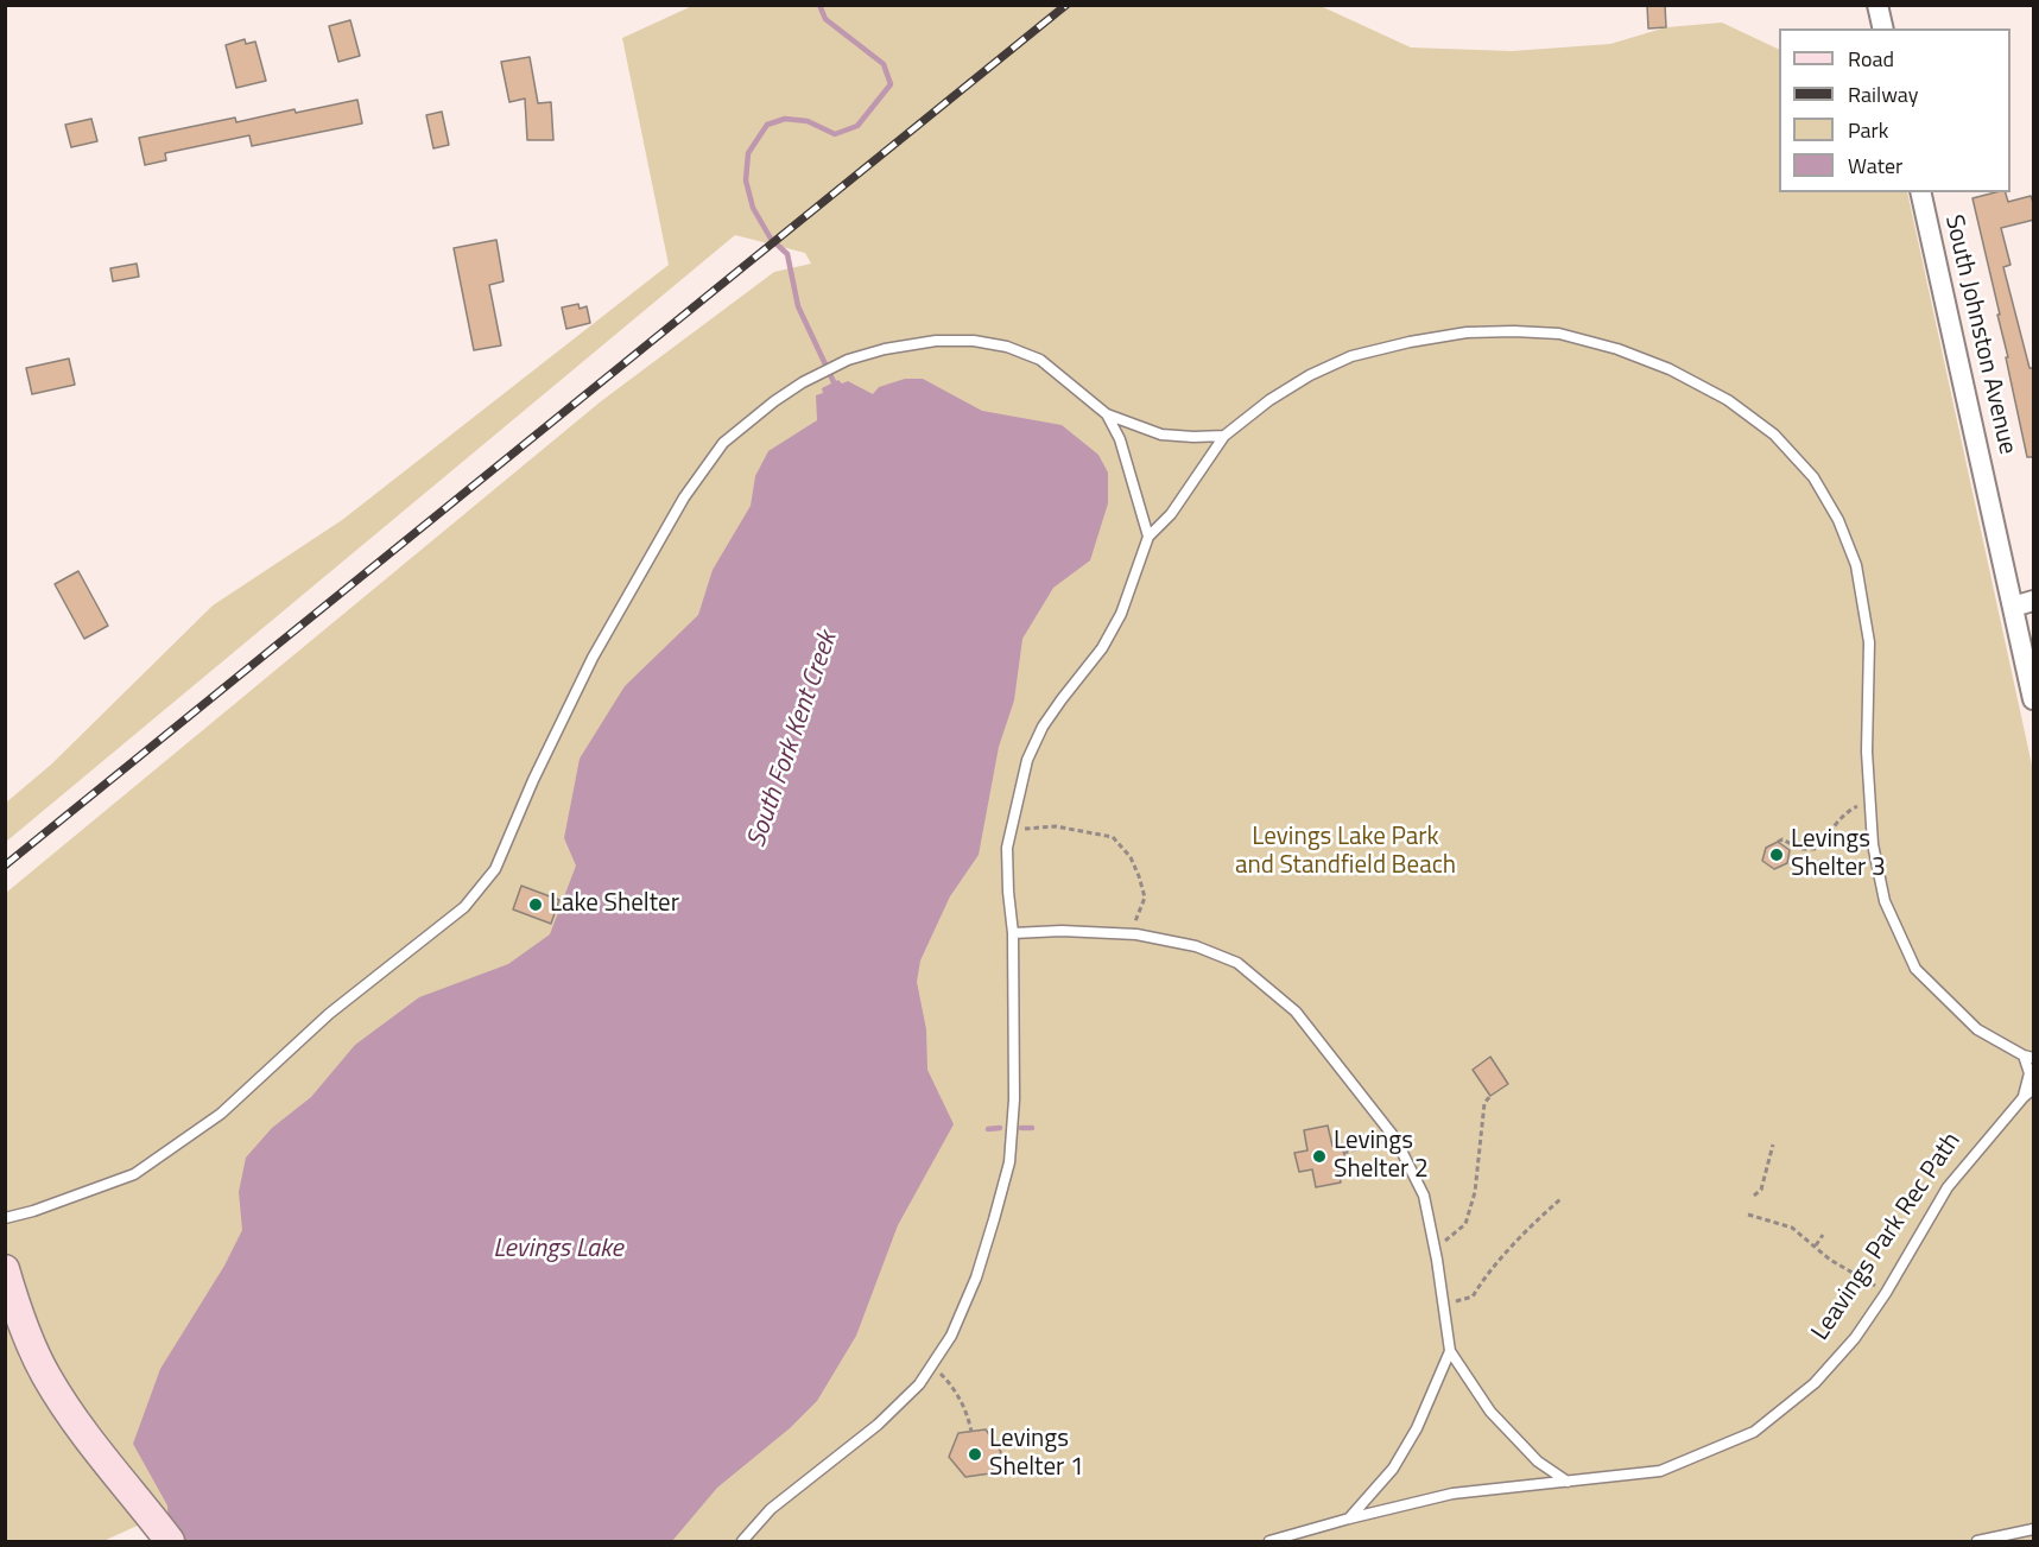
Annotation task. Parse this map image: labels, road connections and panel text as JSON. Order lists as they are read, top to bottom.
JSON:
{
  "streets": {
    "street": ["South Johnston Avenue"],
    "path": ["Leavings Park Rec Path"]
  },
  "water": ["South Fork Kent Creek", "Levings Lake"],
  "parks": ["Levings Lake Park and Standfield Beach"],
  "places": [
    "Levings Shelter 3",
    "Lake Shelter",
    "Levings Shelter 2",
    "Levings Shelter 1"
  ],
  "legend": [
    "Road",
    "Railway",
    "Park",
    "Water"
  ]
}
